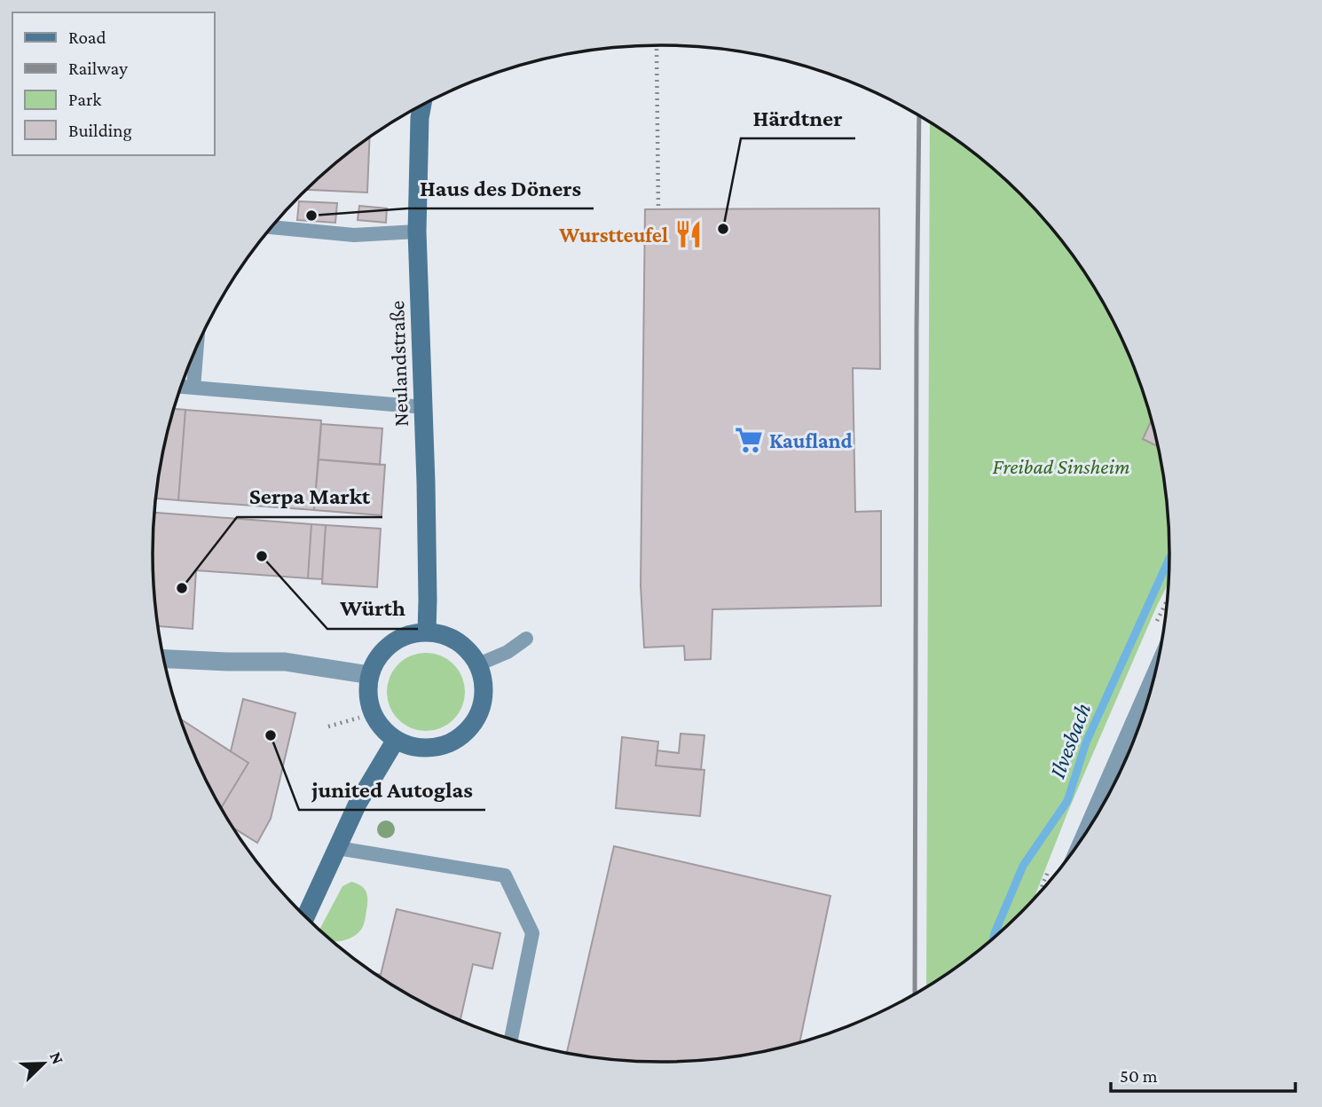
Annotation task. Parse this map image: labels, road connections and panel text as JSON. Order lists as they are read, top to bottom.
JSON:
{
  "streets": {
    "street": ["Neulandstraße"]
  },
  "water": ["Ilvesbach"],
  "parks": ["Freibad Sinsheim"],
  "places": {
    "other": [
      "Haus des Döners",
      "Härdtner",
      "Würth",
      "Serpa Markt",
      "junited Autoglas"
    ],
    "restaurant": ["Wurstteufel"],
    "supermarket": ["Kaufland"]
  },
  "legend": [
    "Road",
    "Railway",
    "Park",
    "Building"
  ],
  "scale_bar": "50 m",
  "north": "top right"
}
